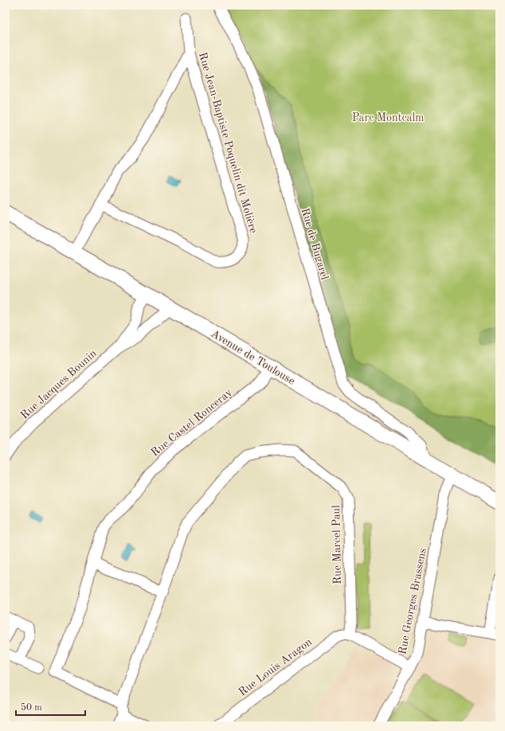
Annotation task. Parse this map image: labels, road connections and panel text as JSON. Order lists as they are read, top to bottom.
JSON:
{
  "streets": {
    "main road": ["Avenue de Toulouse"],
    "street": [
      "Rue Jean-Baptiste Poquelin dit Molière",
      "Rue de Bugarel",
      "Rue Jacques Bounin",
      "Rue Castel Ronceray",
      "Rue Marcel Paul",
      "Rue Georges Brassens",
      "Rue Louis Aragon"
    ]
  },
  "crossings": [
    ["Rue de Bugarel", "Avenue de Toulouse"],
    ["Avenue de Toulouse", "Rue Jacques Bounin"],
    ["Avenue de Toulouse", "Rue Castel Ronceray"],
    ["Avenue de Toulouse", "Rue Georges Brassens"],
    ["Rue Castel Ronceray", "Rue Marcel Paul"],
    ["Rue Marcel Paul", "Rue Louis Aragon"]
  ],
  "parks": ["Parc Montcalm"],
  "scale_bar": "50 m"
}
